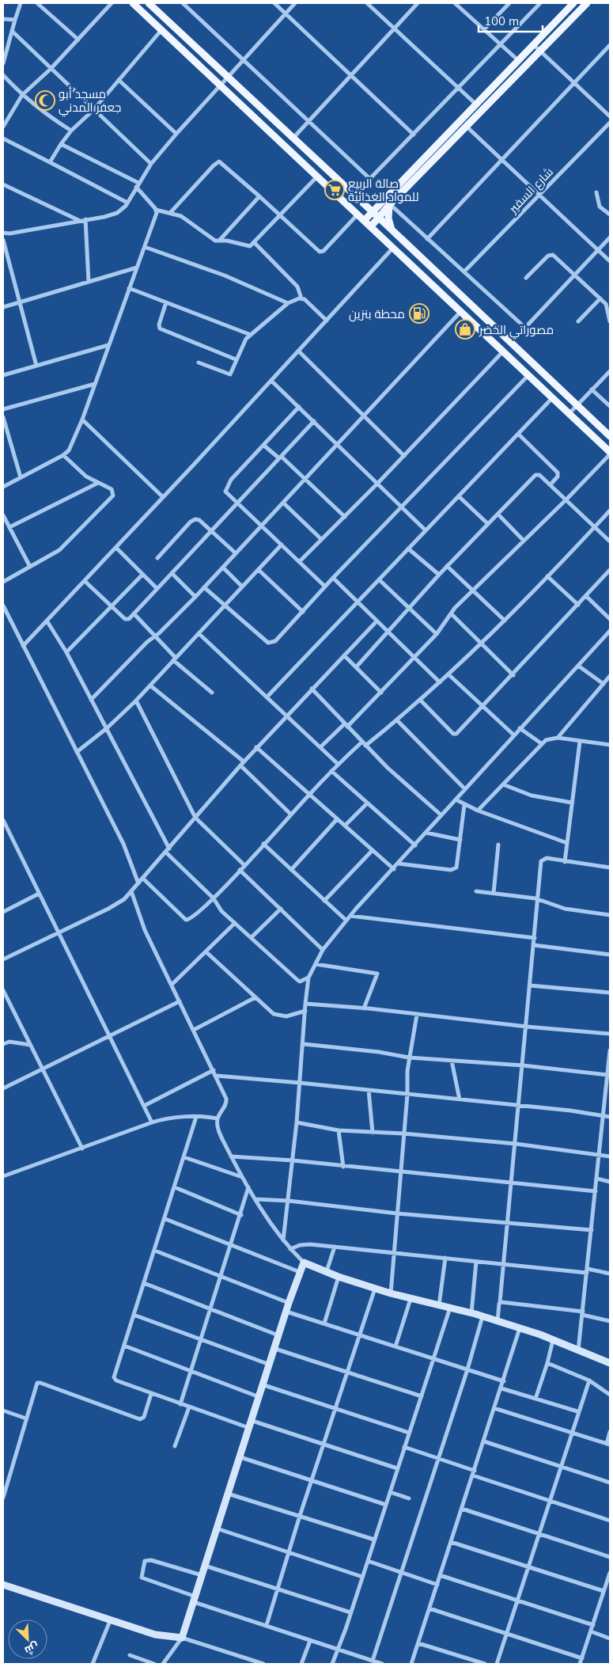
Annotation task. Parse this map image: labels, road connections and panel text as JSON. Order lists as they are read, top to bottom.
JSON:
{
  "streets": {
    "street": ["شارع السفير"]
  },
  "places": {
    "mosque": ["مسجد أبو جعفر المدني"],
    "supermarket": ["صالة الربيع للمواد الغذائية"],
    "fuel station": ["محطة بنزين"],
    "shop": ["مصوراتي الخضر"]
  },
  "scale_bar": "100 m",
  "north": "bottom right"
}
